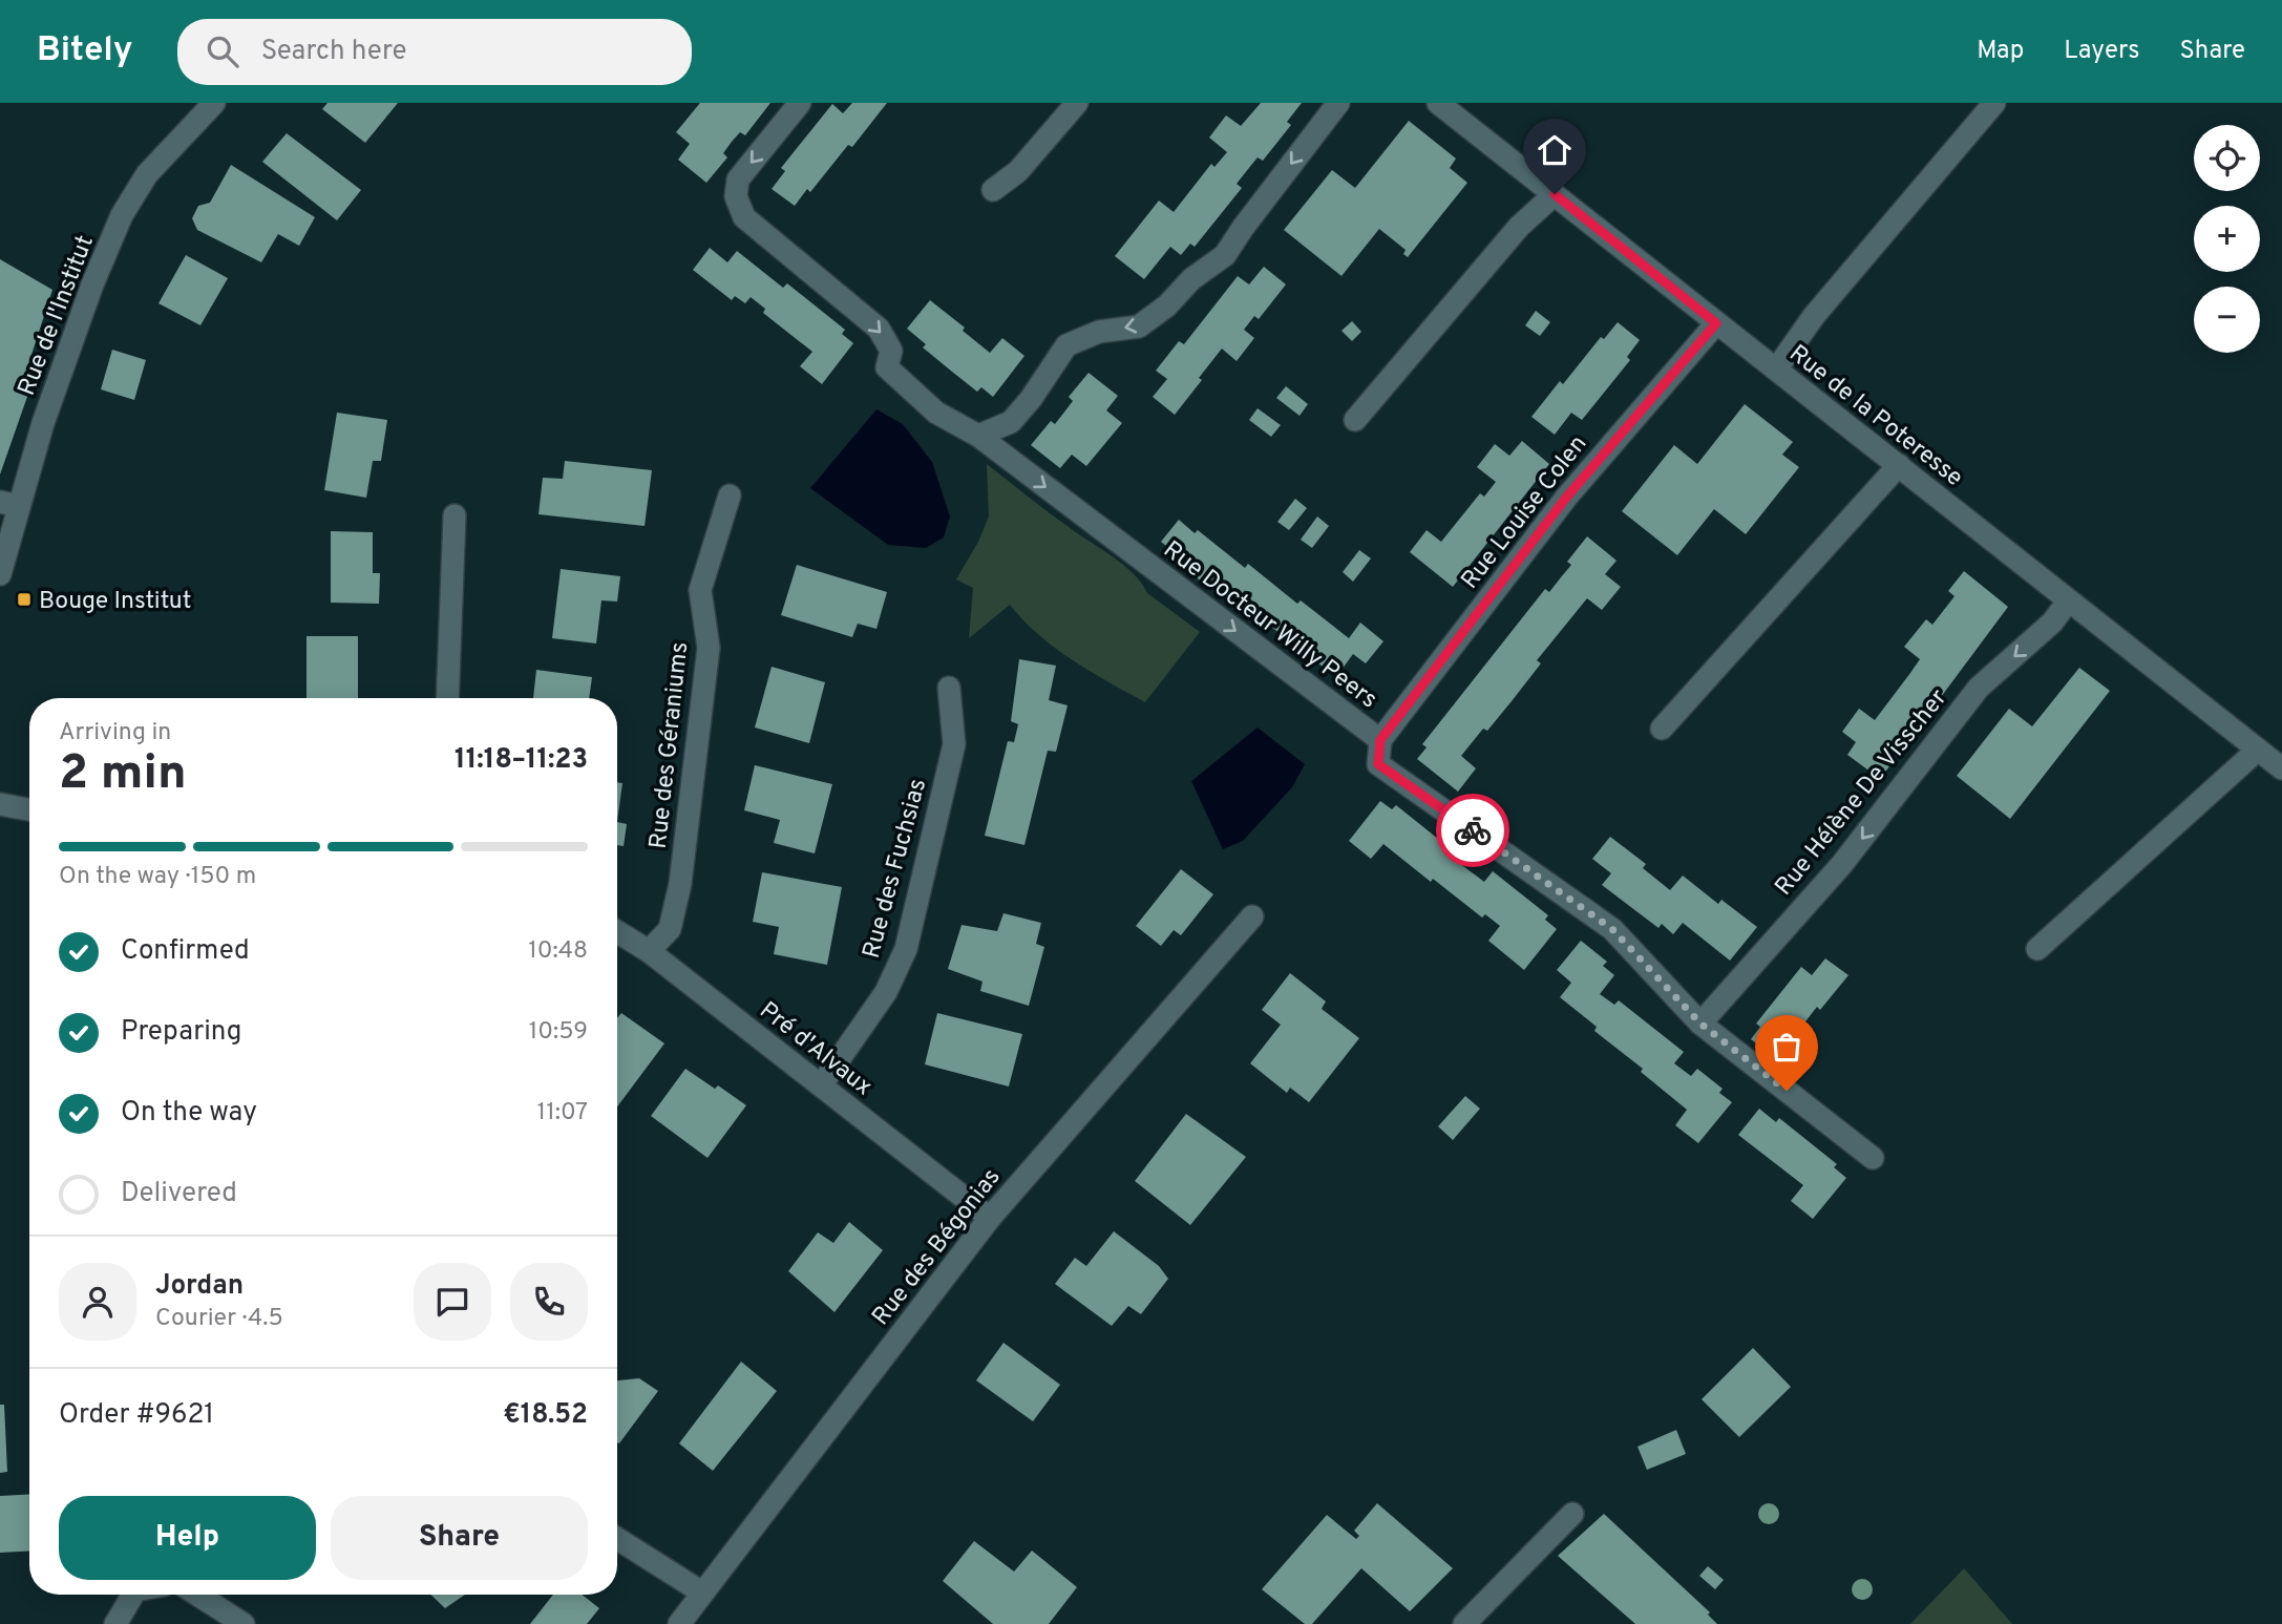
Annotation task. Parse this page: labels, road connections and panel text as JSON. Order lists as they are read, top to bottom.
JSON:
{
  "streets": {
    "street": [
      "Rue de l'Institut",
      "Rue de la Poteresse",
      "Rue Louise Colen",
      "Rue Docteur Willy Peers",
      "Rue des Géraniums",
      "Rue Hélène De Visscher",
      "Rue des Fuchsias",
      "Pré d'Alvaux",
      "Rue des Bégonias"
    ]
  },
  "crossings": [
    ["Rue de la Poteresse", "Rue Louise Colen"],
    ["Rue de la Poteresse", "Rue Hélène De Visscher"],
    ["Rue Louise Colen", "Rue Docteur Willy Peers"],
    ["Rue Docteur Willy Peers", "Rue Hélène De Visscher"],
    ["Rue des Géraniums", "Pré d'Alvaux"],
    ["Rue des Fuchsias", "Pré d'Alvaux"],
    ["Pré d'Alvaux", "Rue des Bégonias"]
  ],
  "one_way": ["Rue Docteur Willy Peers", "Rue Hélène De Visscher"],
  "places": {
    "transit": ["Bouge Institut"]
  },
  "page": {
    "header": "Bitely",
    "search": "Search here",
    "nav": ["Map", "Layers", "Share"],
    "map_buttons": ["+", "−"],
    "heading": ["2 min", "Arriving in", "11:18–11:23"],
    "panel": [
      "Jordan",
      "Courier · 4.5",
      "Order #9621",
      "€18.52"
    ],
    "bar": "On the way · 150 m",
    "list": [
      ["Confirmed", "10:48"],
      ["Preparing", "10:59"],
      ["On the way", "11:07"],
      "Delivered"
    ],
    "buttons": ["Help", "Share"]
  }
}
